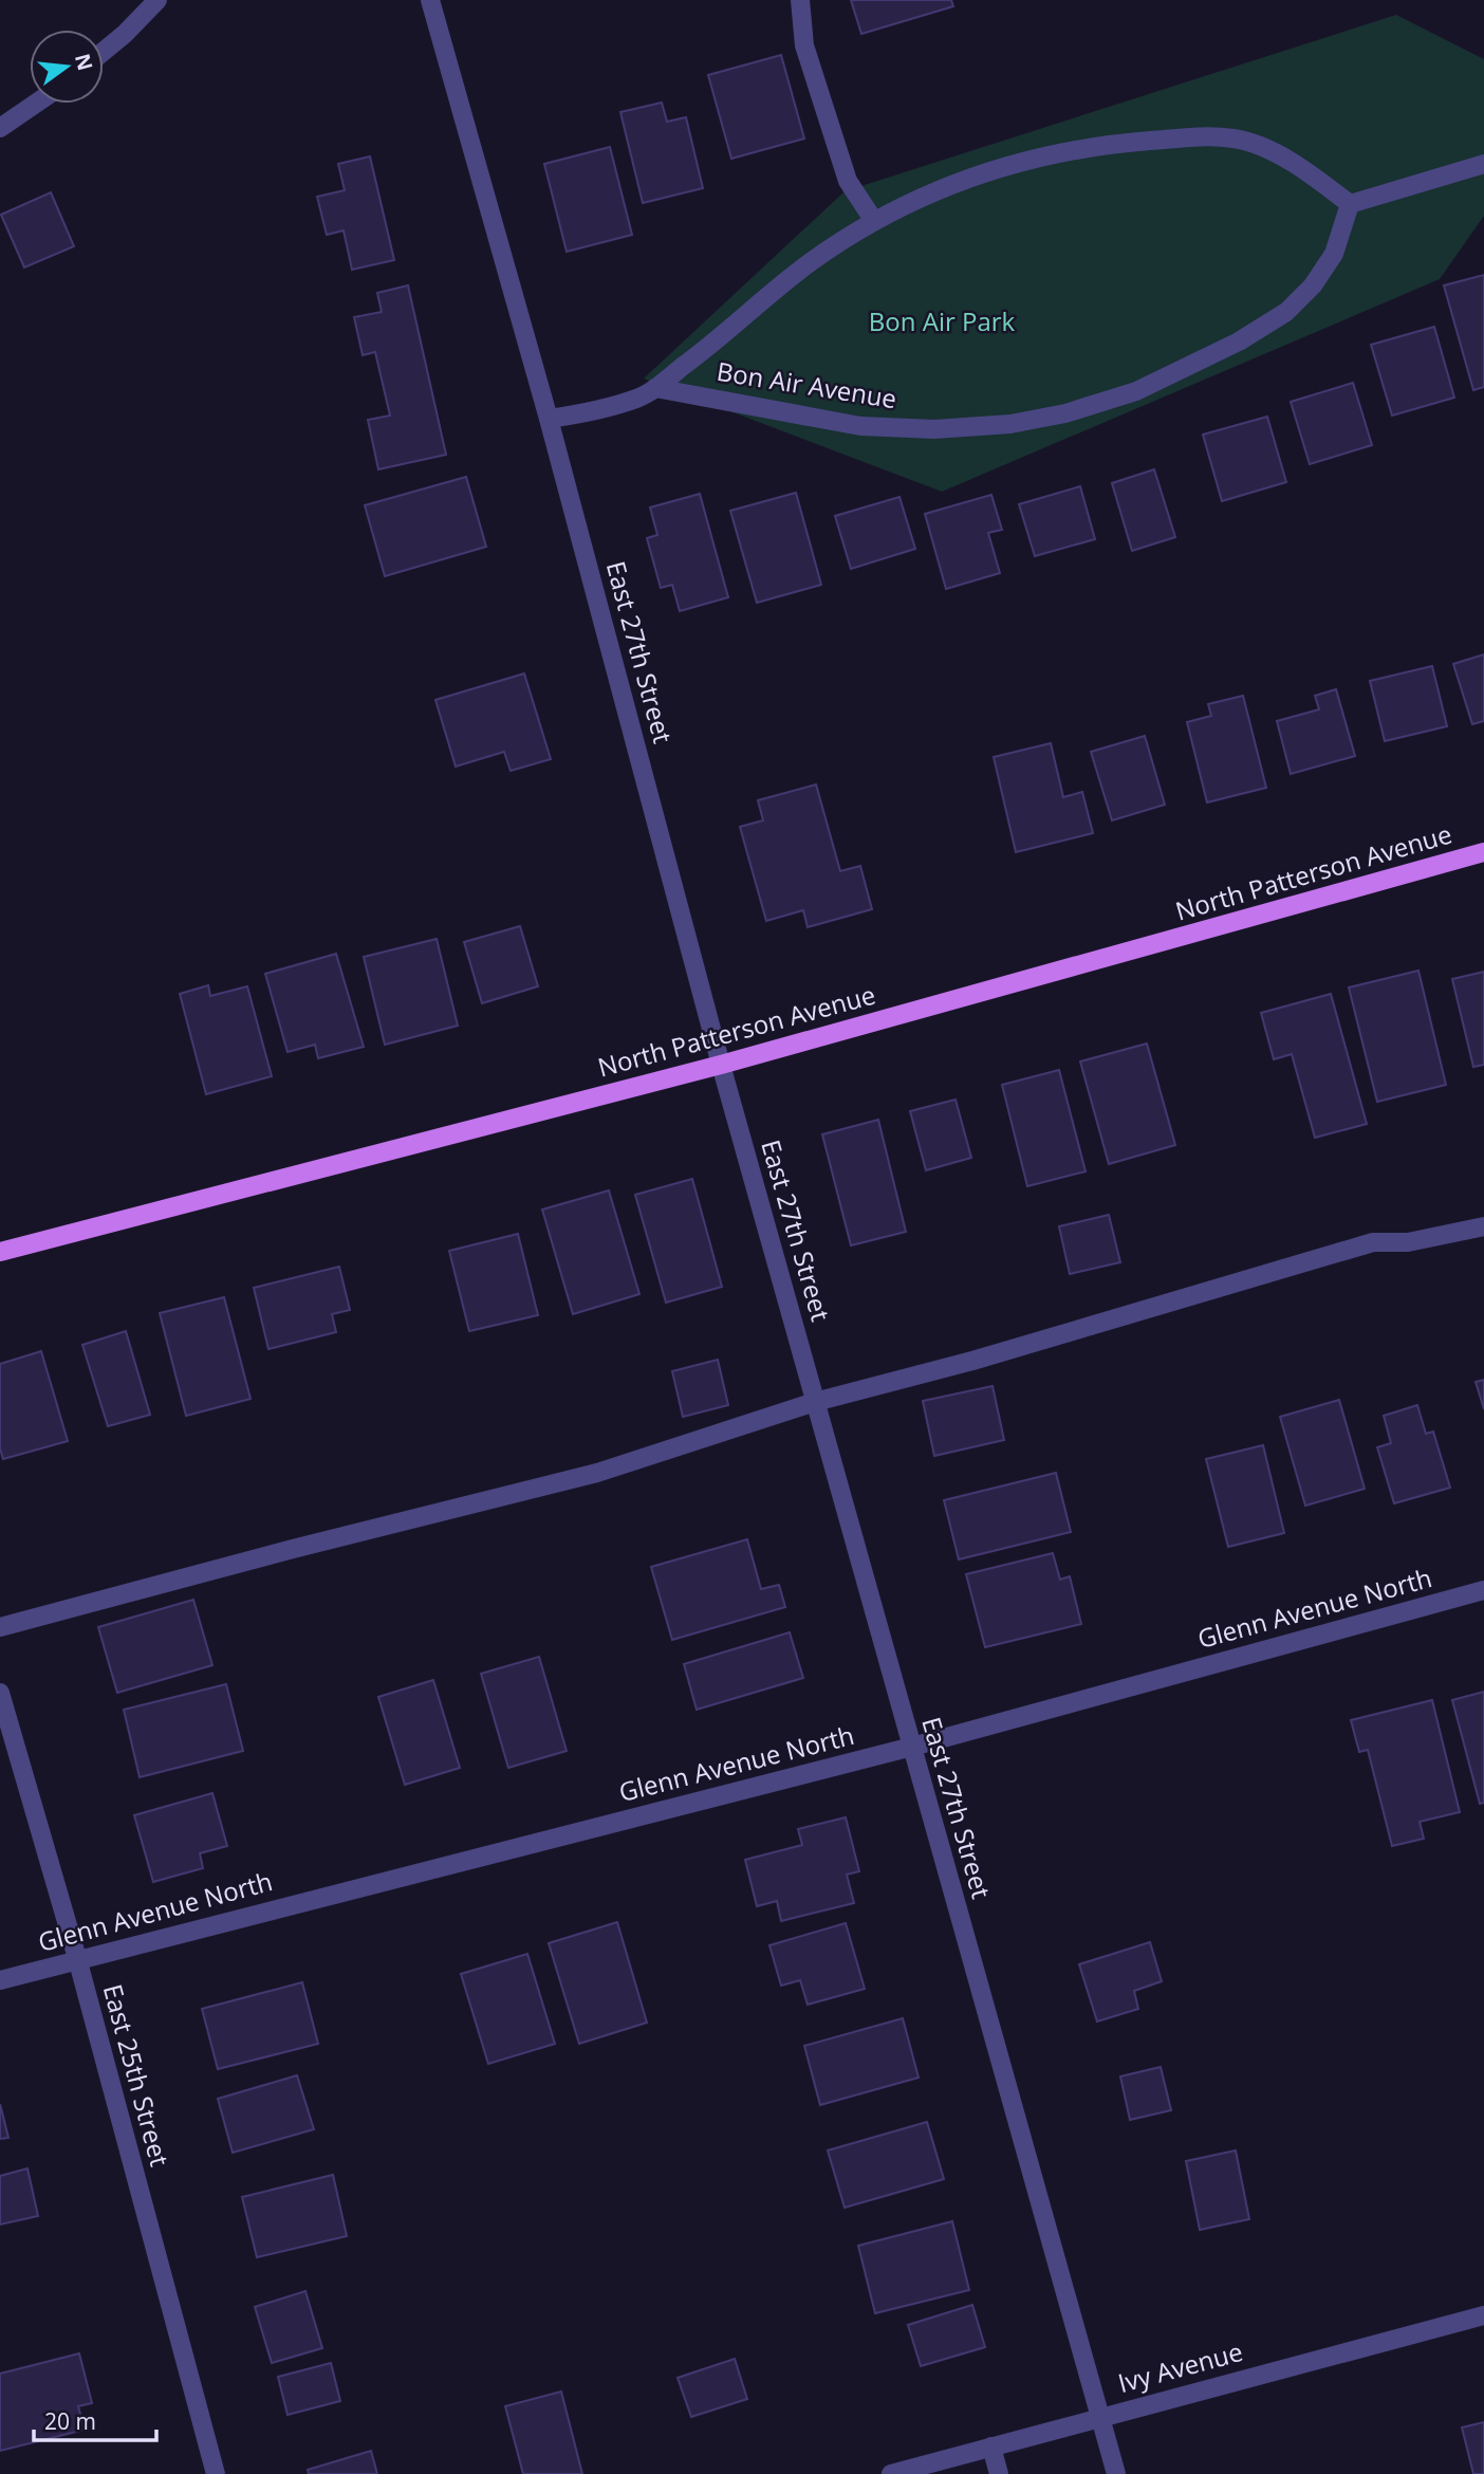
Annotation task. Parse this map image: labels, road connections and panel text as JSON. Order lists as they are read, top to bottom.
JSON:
{
  "streets": {
    "main road": ["North Patterson Avenue"],
    "street": [
      "Bon Air Avenue",
      "East 27th Street",
      "Glenn Avenue North",
      "East 25th Street",
      "Ivy Avenue"
    ]
  },
  "crossings": [
    ["Bon Air Avenue", "East 27th Street"],
    ["East 27th Street", "North Patterson Avenue"],
    ["East 27th Street", "Glenn Avenue North"],
    ["East 27th Street", "Ivy Avenue"],
    ["Glenn Avenue North", "East 25th Street"]
  ],
  "parks": ["Bon Air Park"],
  "scale_bar": "20 m",
  "north": "right"
}
